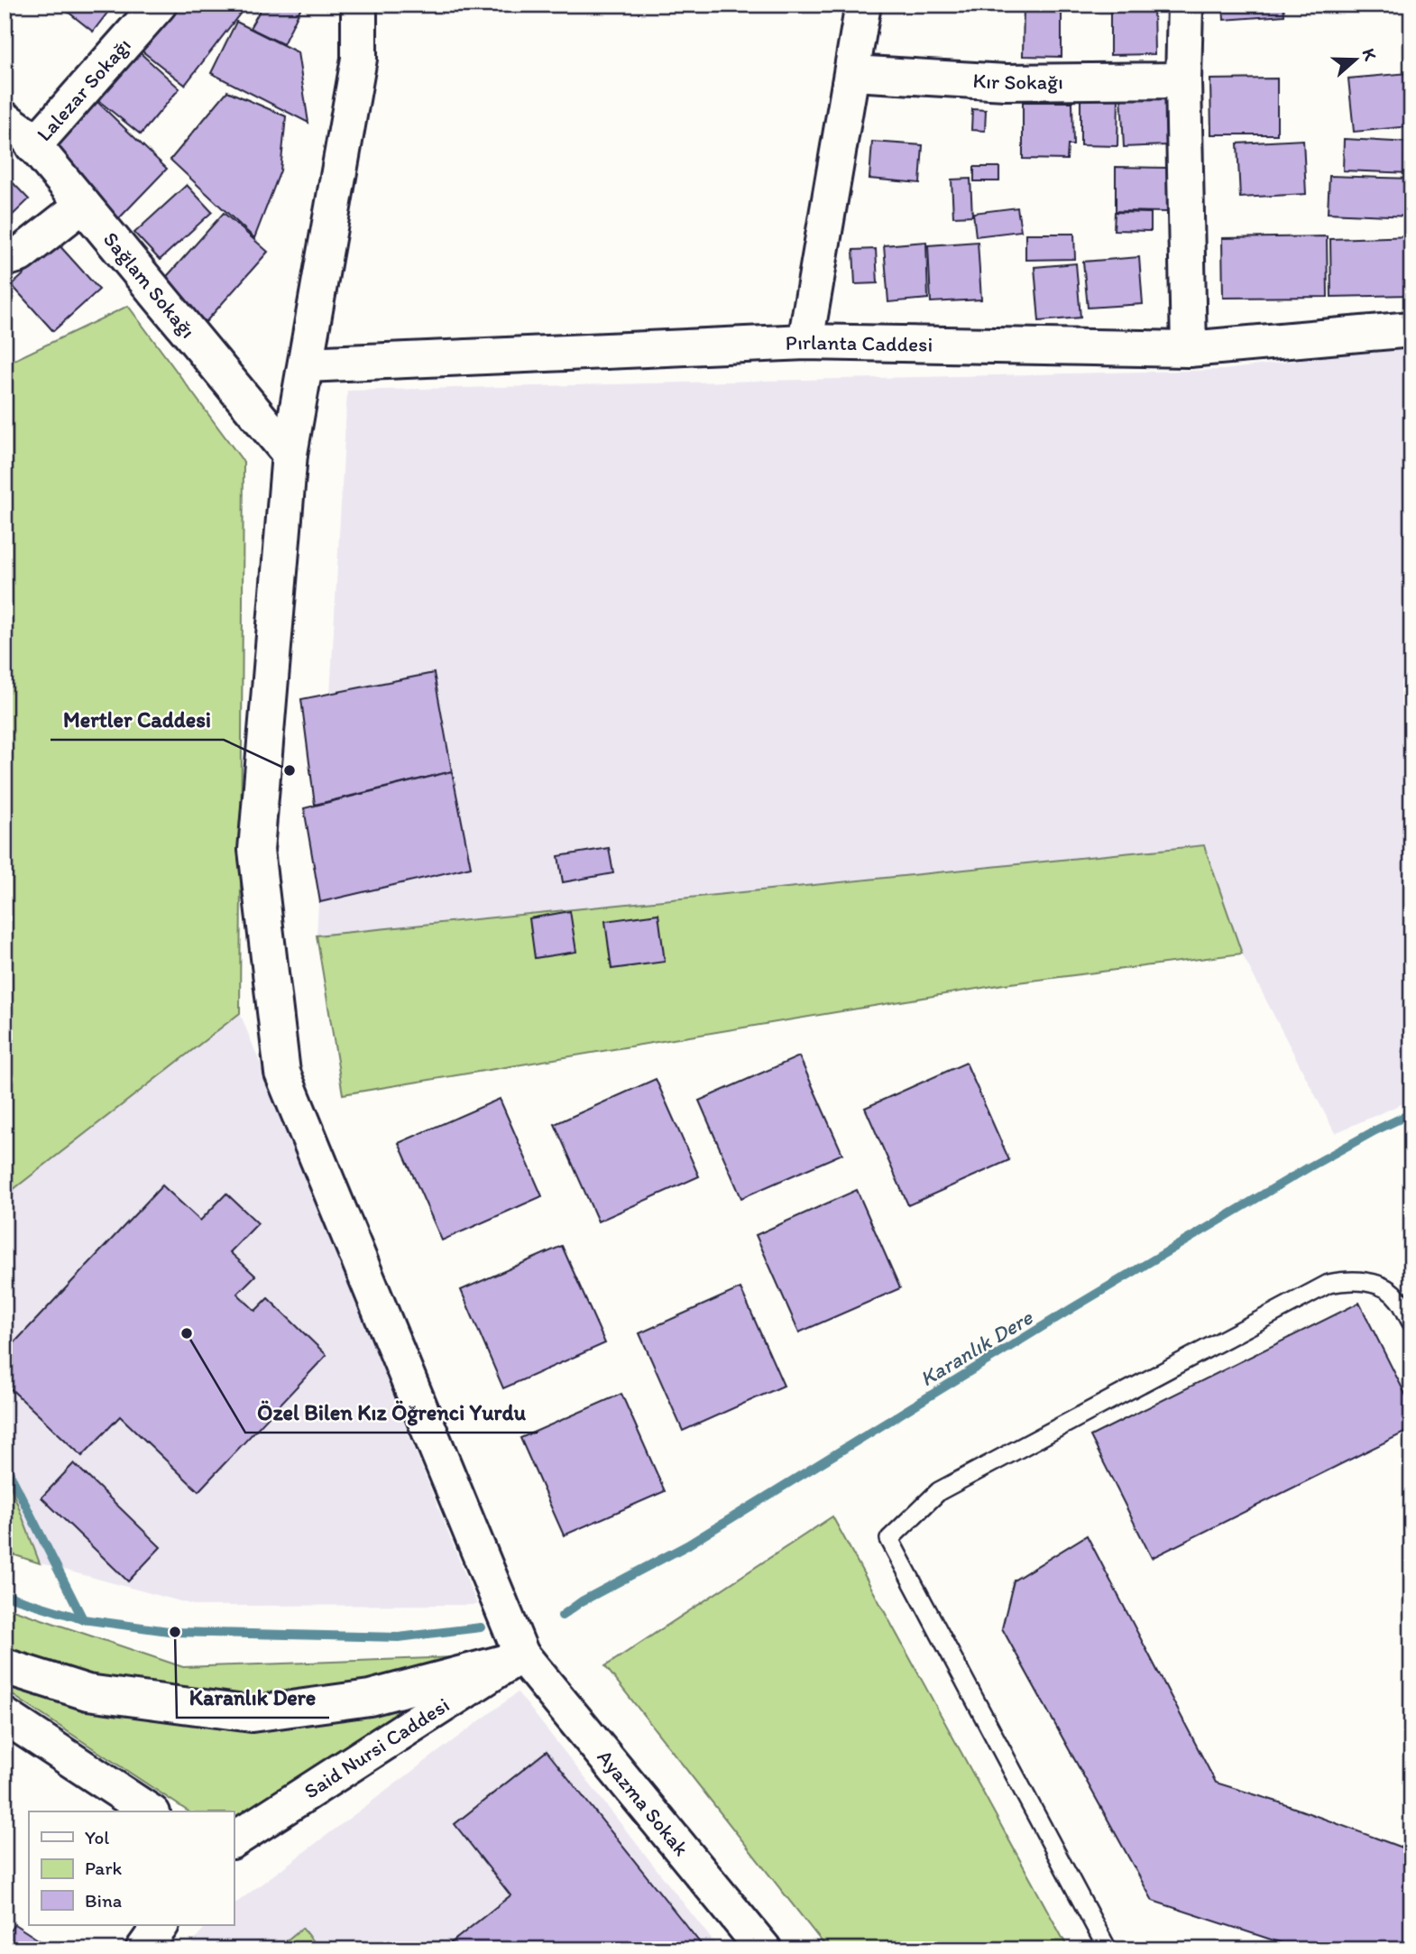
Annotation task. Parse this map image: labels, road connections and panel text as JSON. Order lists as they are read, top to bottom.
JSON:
{
  "streets": {
    "street": [
      "Kır Sokağı",
      "Lalezar Sokağı",
      "Sağlam Sokağı",
      "Pırlanta Caddesi",
      "Said Nursi Caddesi",
      "Ayazma Sokak"
    ]
  },
  "crossings": [
    ["Lalezar Sokağı", "Sağlam Sokağı"],
    ["Sağlam Sokağı", "Ayazma Sokak"],
    ["Pırlanta Caddesi", "Ayazma Sokak"],
    ["Said Nursi Caddesi", "Ayazma Sokak"]
  ],
  "water": ["Karanlık Dere"],
  "places": ["Mertler Caddesi", "Özel Bilen Kız Öğrenci Yurdu", "Karanlık Dere"],
  "legend": ["Yol", "Park", "Bina"],
  "north": "right"
}
